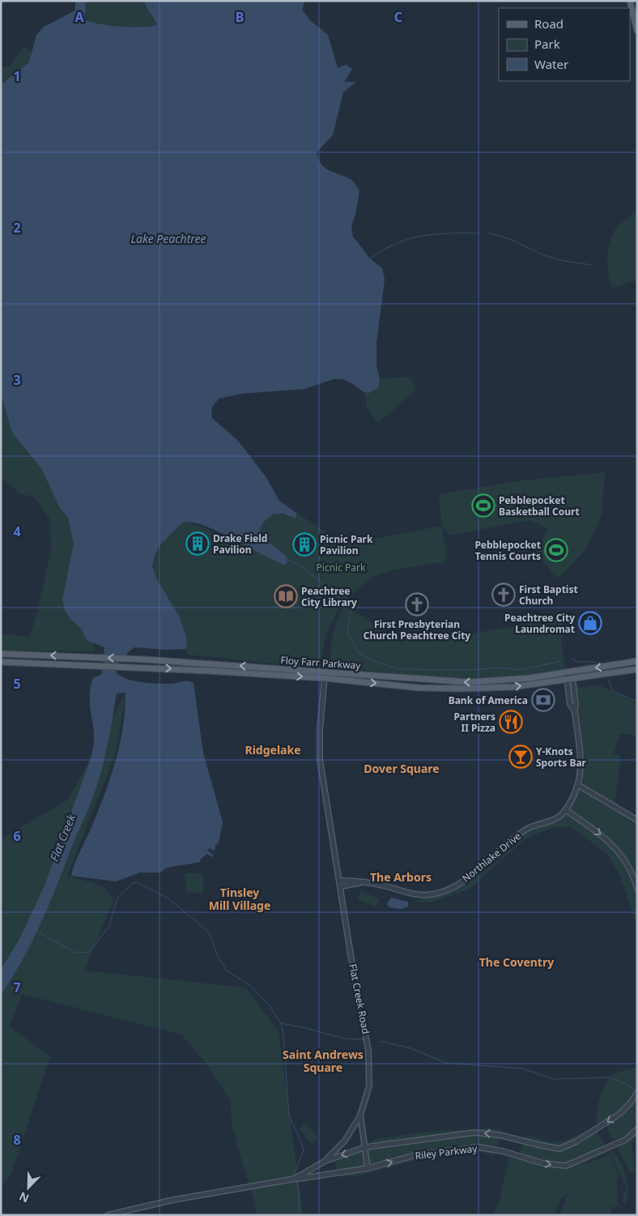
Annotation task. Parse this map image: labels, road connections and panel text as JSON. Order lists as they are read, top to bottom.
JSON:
{
  "streets": {
    "main road": ["Floy Farr Parkway"],
    "street": ["Northlake Drive", "Flat Creek Road", "Riley Parkway"]
  },
  "crossings": [
    ["Floy Farr Parkway", "Flat Creek Road"],
    ["Northlake Drive", "Flat Creek Road"],
    ["Flat Creek Road", "Riley Parkway"]
  ],
  "districts": [
    "Ridgelake",
    "Dover Square",
    "The Arbors",
    "Tinsley Mill Village",
    "The Coventry",
    "Saint Andrews Square"
  ],
  "water": ["Lake Peachtree", "Flat Creek"],
  "parks": ["Picnic Park"],
  "places": {
    "sports": ["Pebblepocket Basketball Court", "Pebblepocket Tennis Courts"],
    "building": ["Drake Field Pavilion", "Picnic Park Pavilion"],
    "church": ["First Baptist Church", "First Presbyterian Church Peachtree City"],
    "library": ["Peachtree City Library"],
    "shop": ["Peachtree City Laundromat"],
    "bank": ["Bank of America"],
    "restaurant": ["Partners II Pizza"],
    "bar": ["Y-Knots Sports Bar"]
  },
  "legend": ["Road", "Park", "Water"],
  "north": "bottom left",
  "grid": {
    "columns": ["A", "B", "C"],
    "rows": [
      "1",
      "2",
      "3",
      "4",
      "5",
      "6",
      "7",
      "8"
    ]
  }
}
